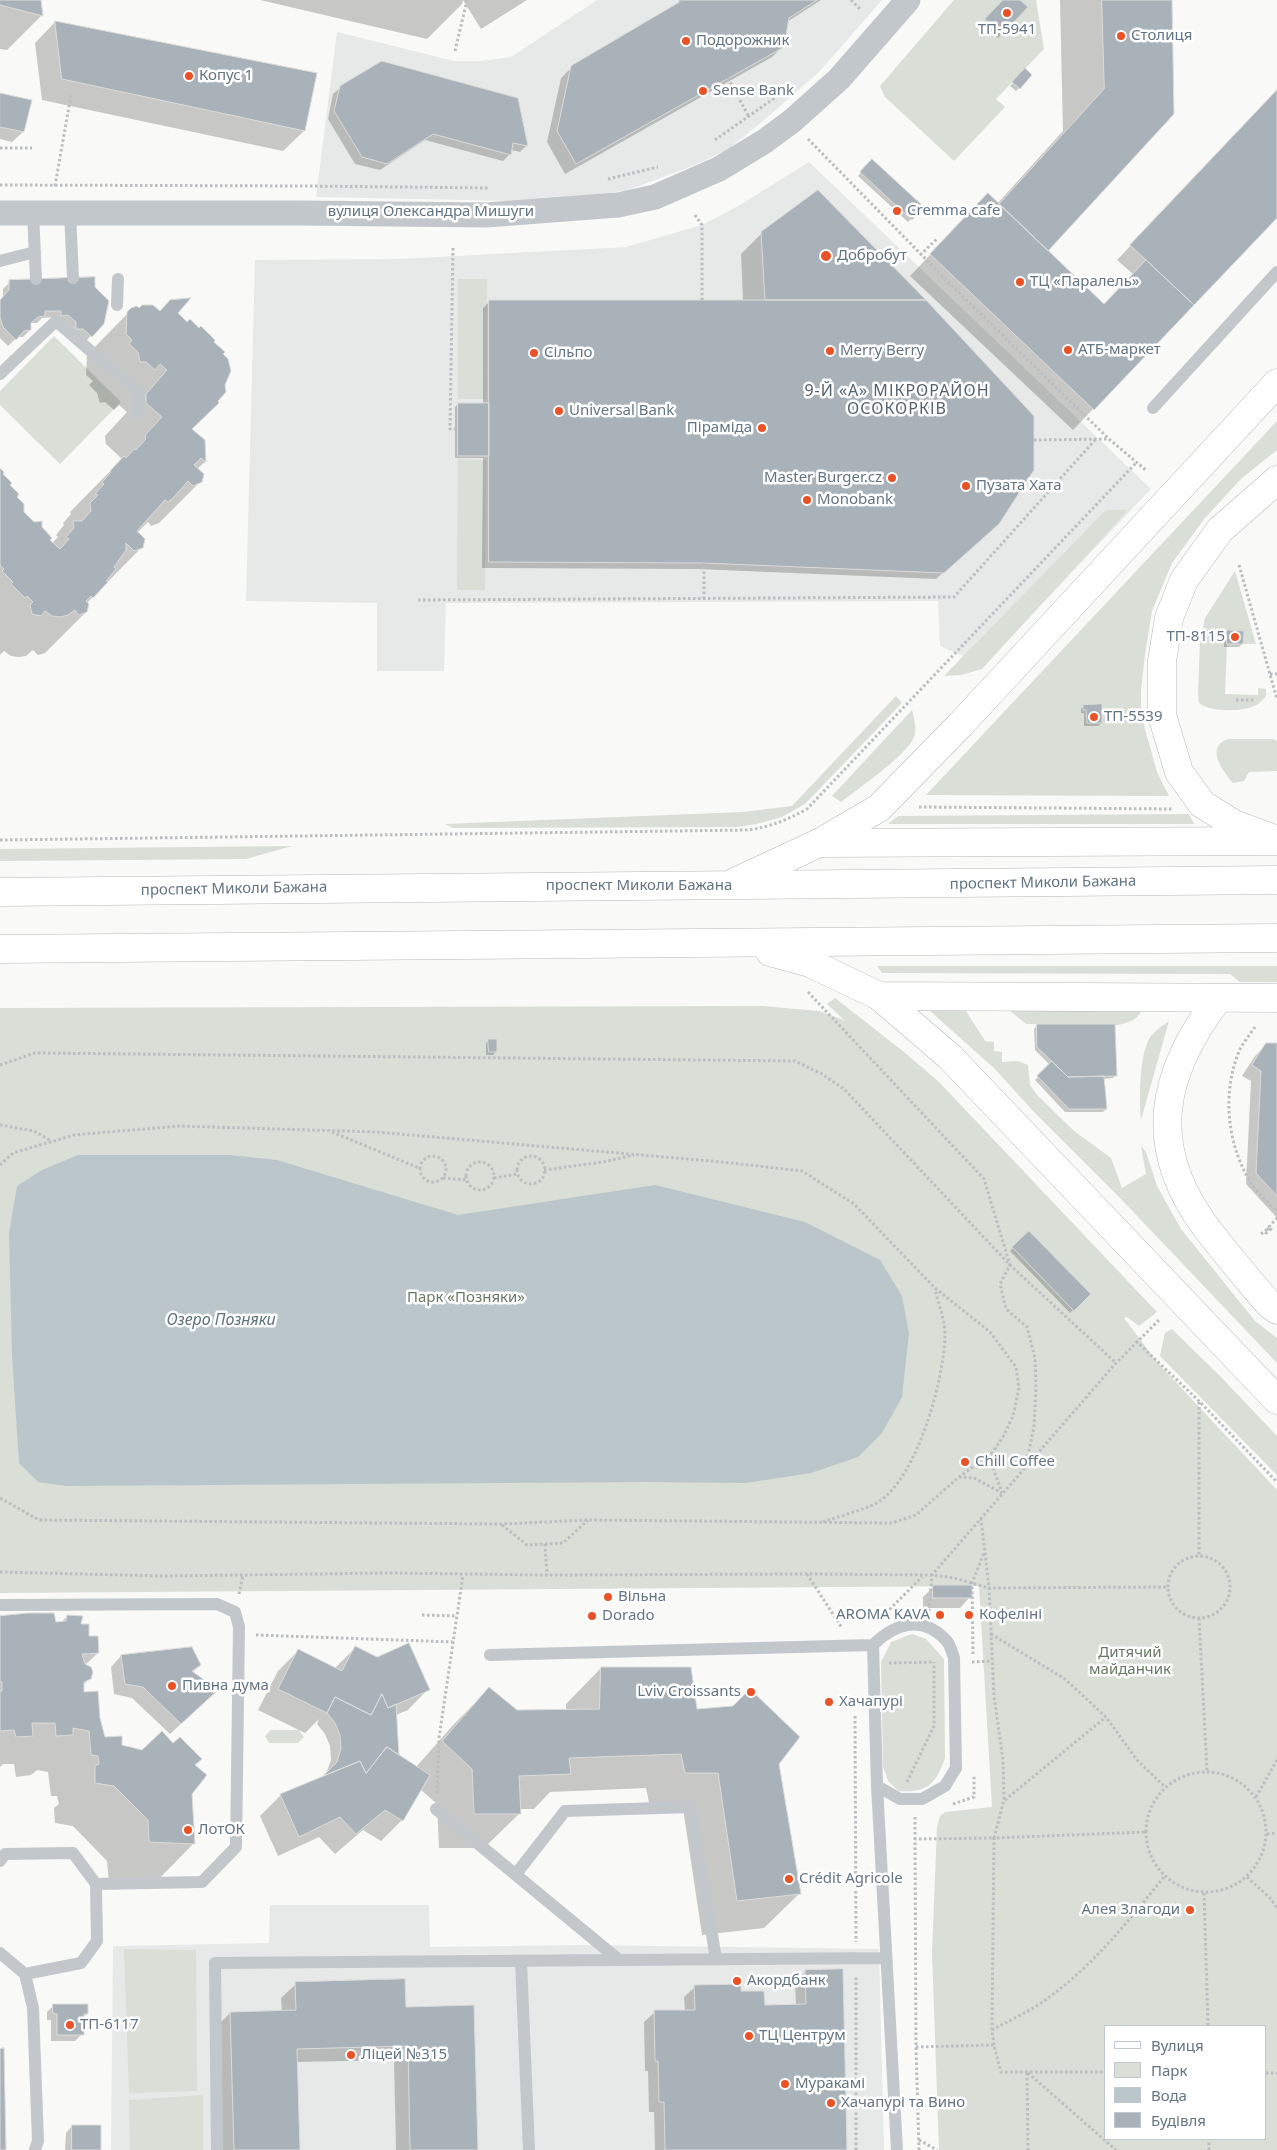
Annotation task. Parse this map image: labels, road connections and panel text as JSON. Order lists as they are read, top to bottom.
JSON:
{
  "streets": {
    "main road": ["проспект Миколи Бажана"],
    "street": ["вулиця Олександра Мишуги"]
  },
  "districts": ["9-Й «А» МІКРОРАЙОН ОСОКОРКІВ"],
  "water": ["Озеро Позняки"],
  "parks": ["Парк «Позняки»", "Дитячий майданчик"],
  "places": [
    "ТП-5941",
    "Столиця",
    "Подорожник",
    "Копус 1",
    "Sense Bank",
    "Cremma cafe",
    "Добробут",
    "ТЦ «Паралель»",
    "АТБ-маркет",
    "Merry Berry",
    "Сільпо",
    "Universal Bank",
    "Піраміда",
    "Master Burger.cz",
    "Пузата Хата",
    "Monobank",
    "ТП-8115",
    "ТП-5539",
    "Chill Coffee",
    "Вільна",
    "AROMA KAVA",
    "Кофеліні",
    "Dorado",
    "Пивна дума",
    "Lviv Croissants",
    "Хачапурі",
    "ЛотОК",
    "Crédit Agricole",
    "Алея Злагоди",
    "Акордбанк",
    "ТП-6117",
    "ТЦ Центрум",
    "Ліцей №315",
    "Муракамі",
    "Хачапурі та Вино"
  ],
  "legend": [
    "Вулиця",
    "Парк",
    "Вода",
    "Будівля"
  ]
}
